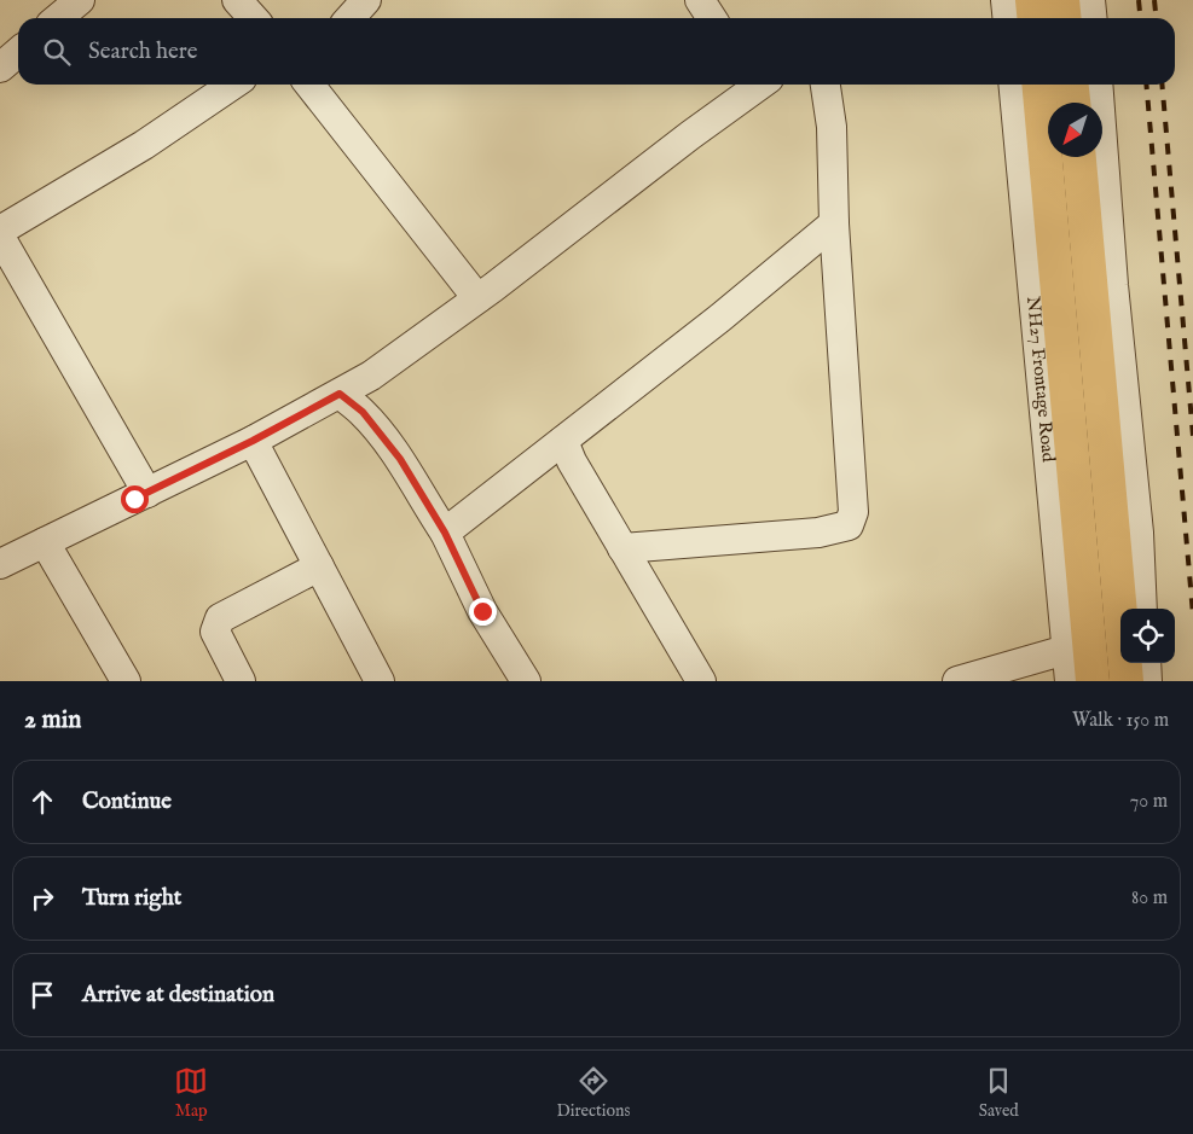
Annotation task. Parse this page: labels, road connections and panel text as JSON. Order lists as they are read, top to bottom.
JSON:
{
  "streets": {
    "street": ["NH27 Frontage Road"]
  },
  "north": "bottom left",
  "page": {
    "search": "Search here",
    "heading": ["2 min", "Walk · 150 m"],
    "list": [
      ["Continue", "70 m"],
      ["Turn right", "80 m"],
      "Arrive at destination"
    ],
    "nav": ["Map", "Directions", "Saved"]
  }
}
